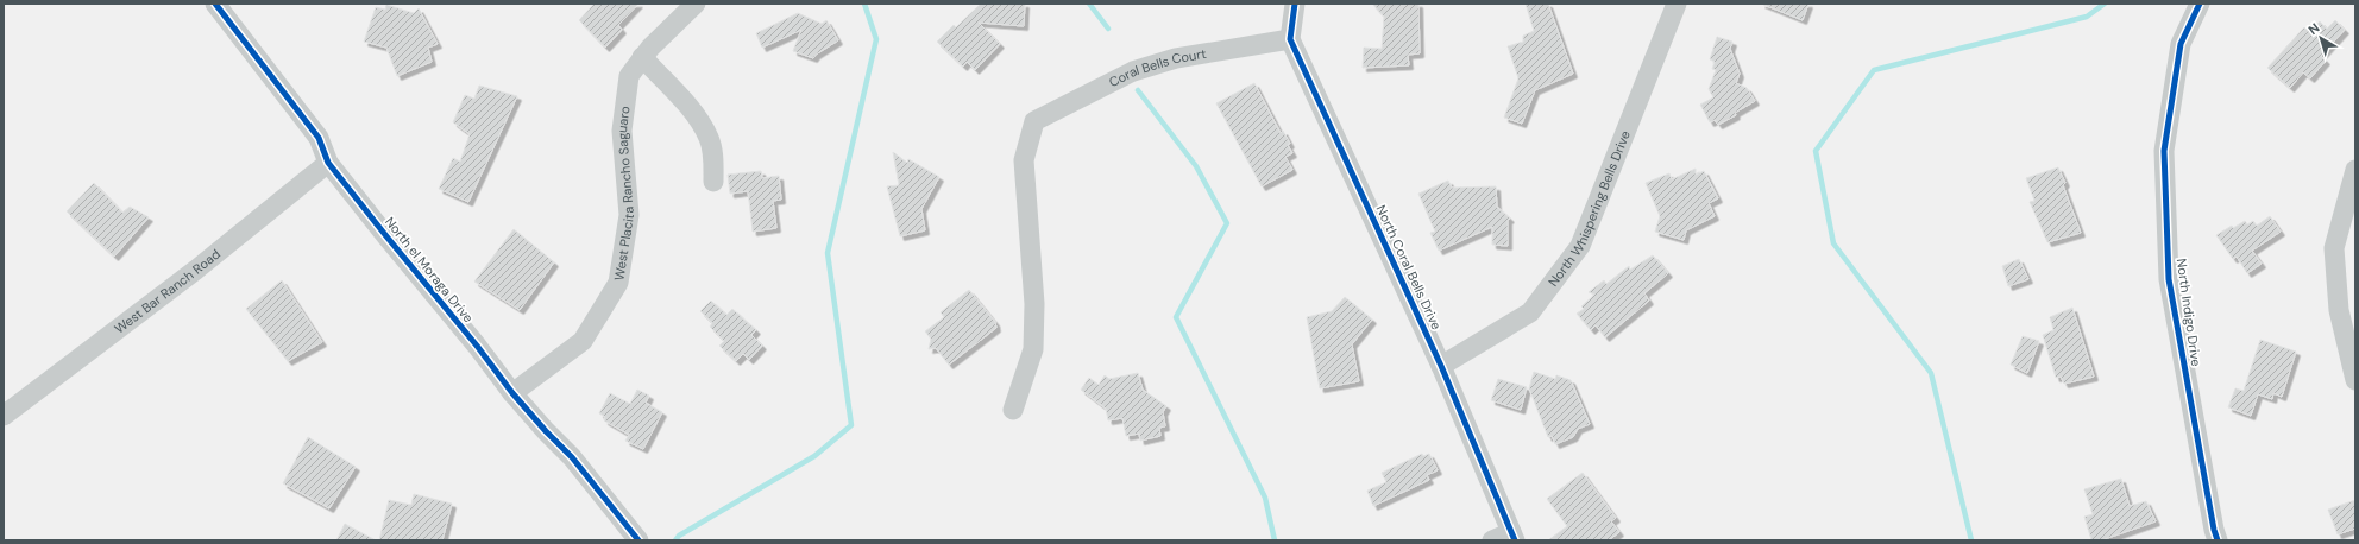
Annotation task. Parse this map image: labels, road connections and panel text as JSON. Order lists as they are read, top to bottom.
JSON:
{
  "streets": {
    "street": [
      "Coral Bells Court",
      "West Placita Rancho Saguaro",
      "North Whispering Bells Drive",
      "North Coral Bells Drive",
      "North el Moraga Drive",
      "West Bar Ranch Road",
      "North Indigo Drive"
    ]
  },
  "crossings": [
    ["Coral Bells Court", "North Coral Bells Drive"],
    ["West Placita Rancho Saguaro", "North el Moraga Drive"],
    ["North Whispering Bells Drive", "North Coral Bells Drive"],
    ["North el Moraga Drive", "West Bar Ranch Road"]
  ],
  "north": "top left"
}
